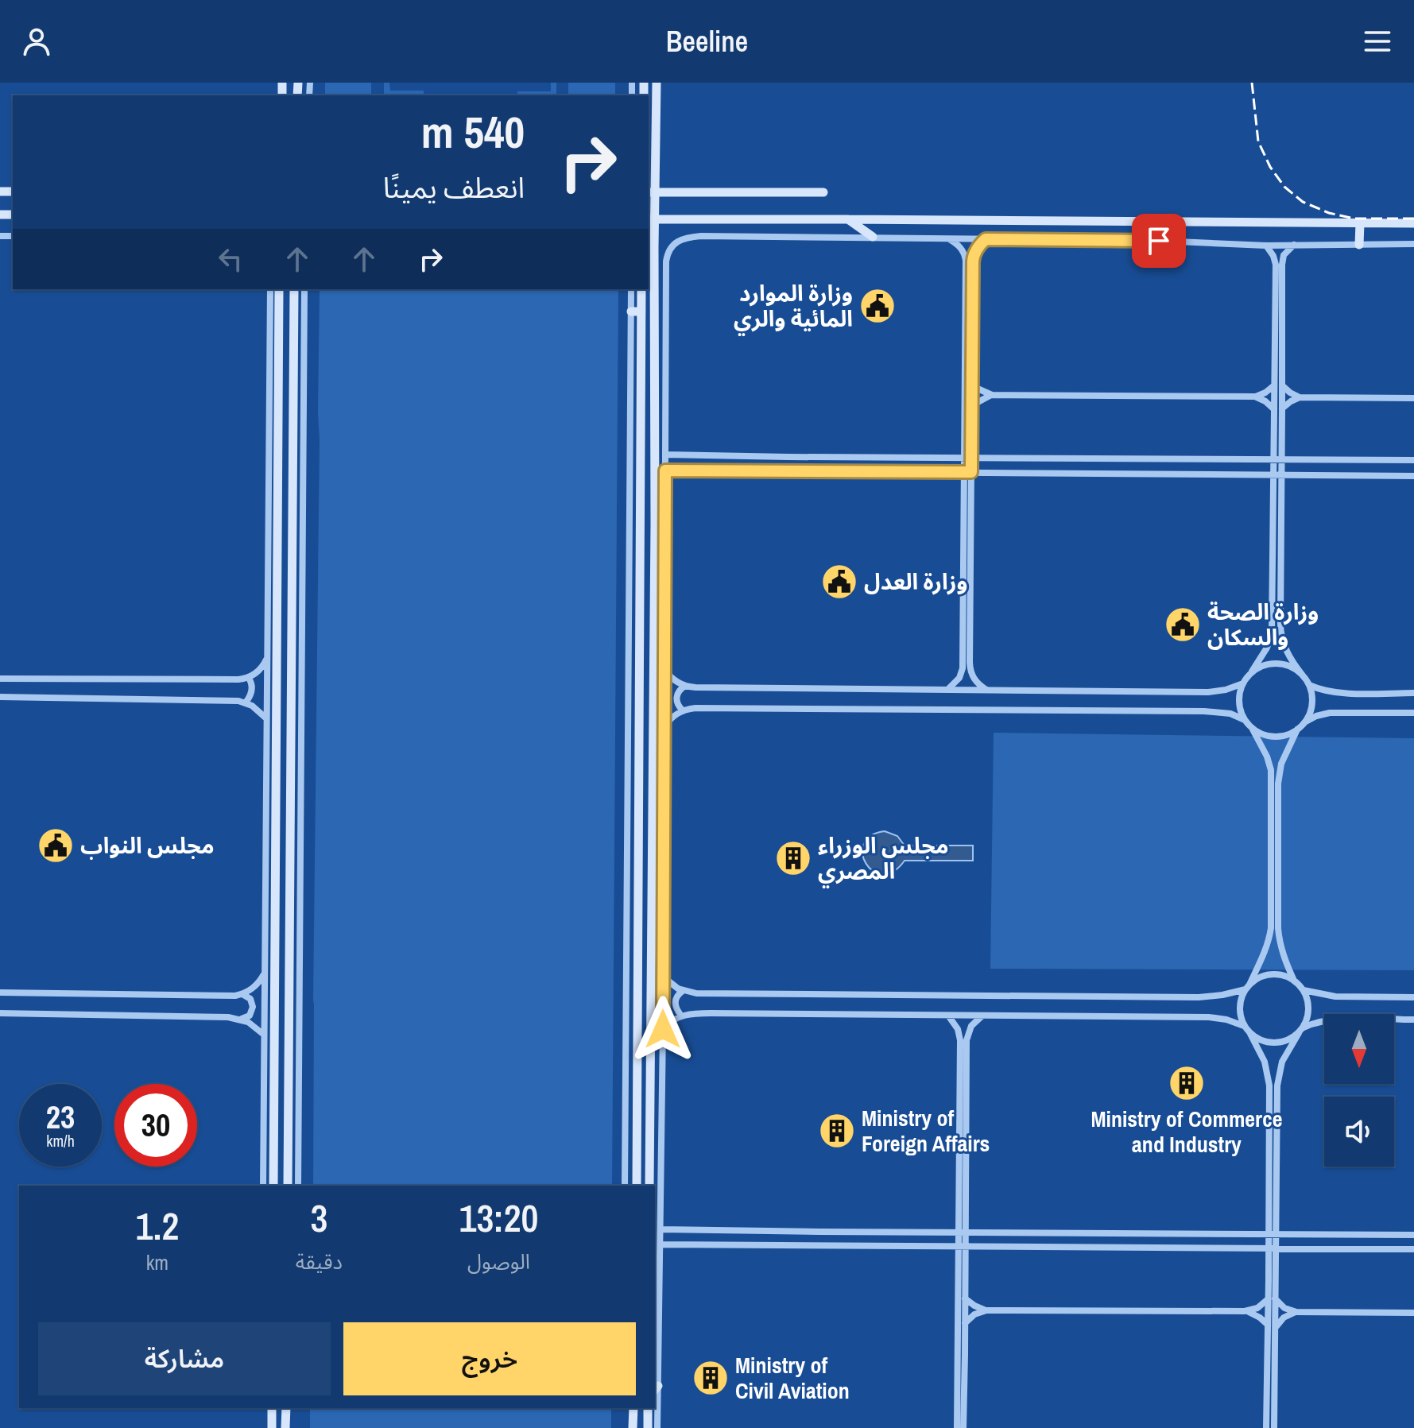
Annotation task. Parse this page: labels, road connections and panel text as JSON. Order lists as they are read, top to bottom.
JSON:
{
  "places": {
    "public building": [
      "وزارة الموارد المائية والري",
      "وزارة العدل",
      "وزارة الصحة والسكان",
      "مجلس النواب"
    ],
    "building": [
      "مجلس الوزراء المصري",
      "Ministry of Commerce and Industry",
      "Ministry of Foreign Affairs",
      "Ministry of Civil Aviation"
    ]
  },
  "north": "bottom",
  "page": {
    "header": "Beeline",
    "turn": ["540 m", "انعطف يمينًا"],
    "speed": "23 km/h",
    "limit": "30",
    "eta": [
      "13:20",
      "الوصول",
      "3",
      "دقيقة",
      "1.2",
      "km"
    ],
    "buttons": ["خروج", "مشاركة"]
  }
}
